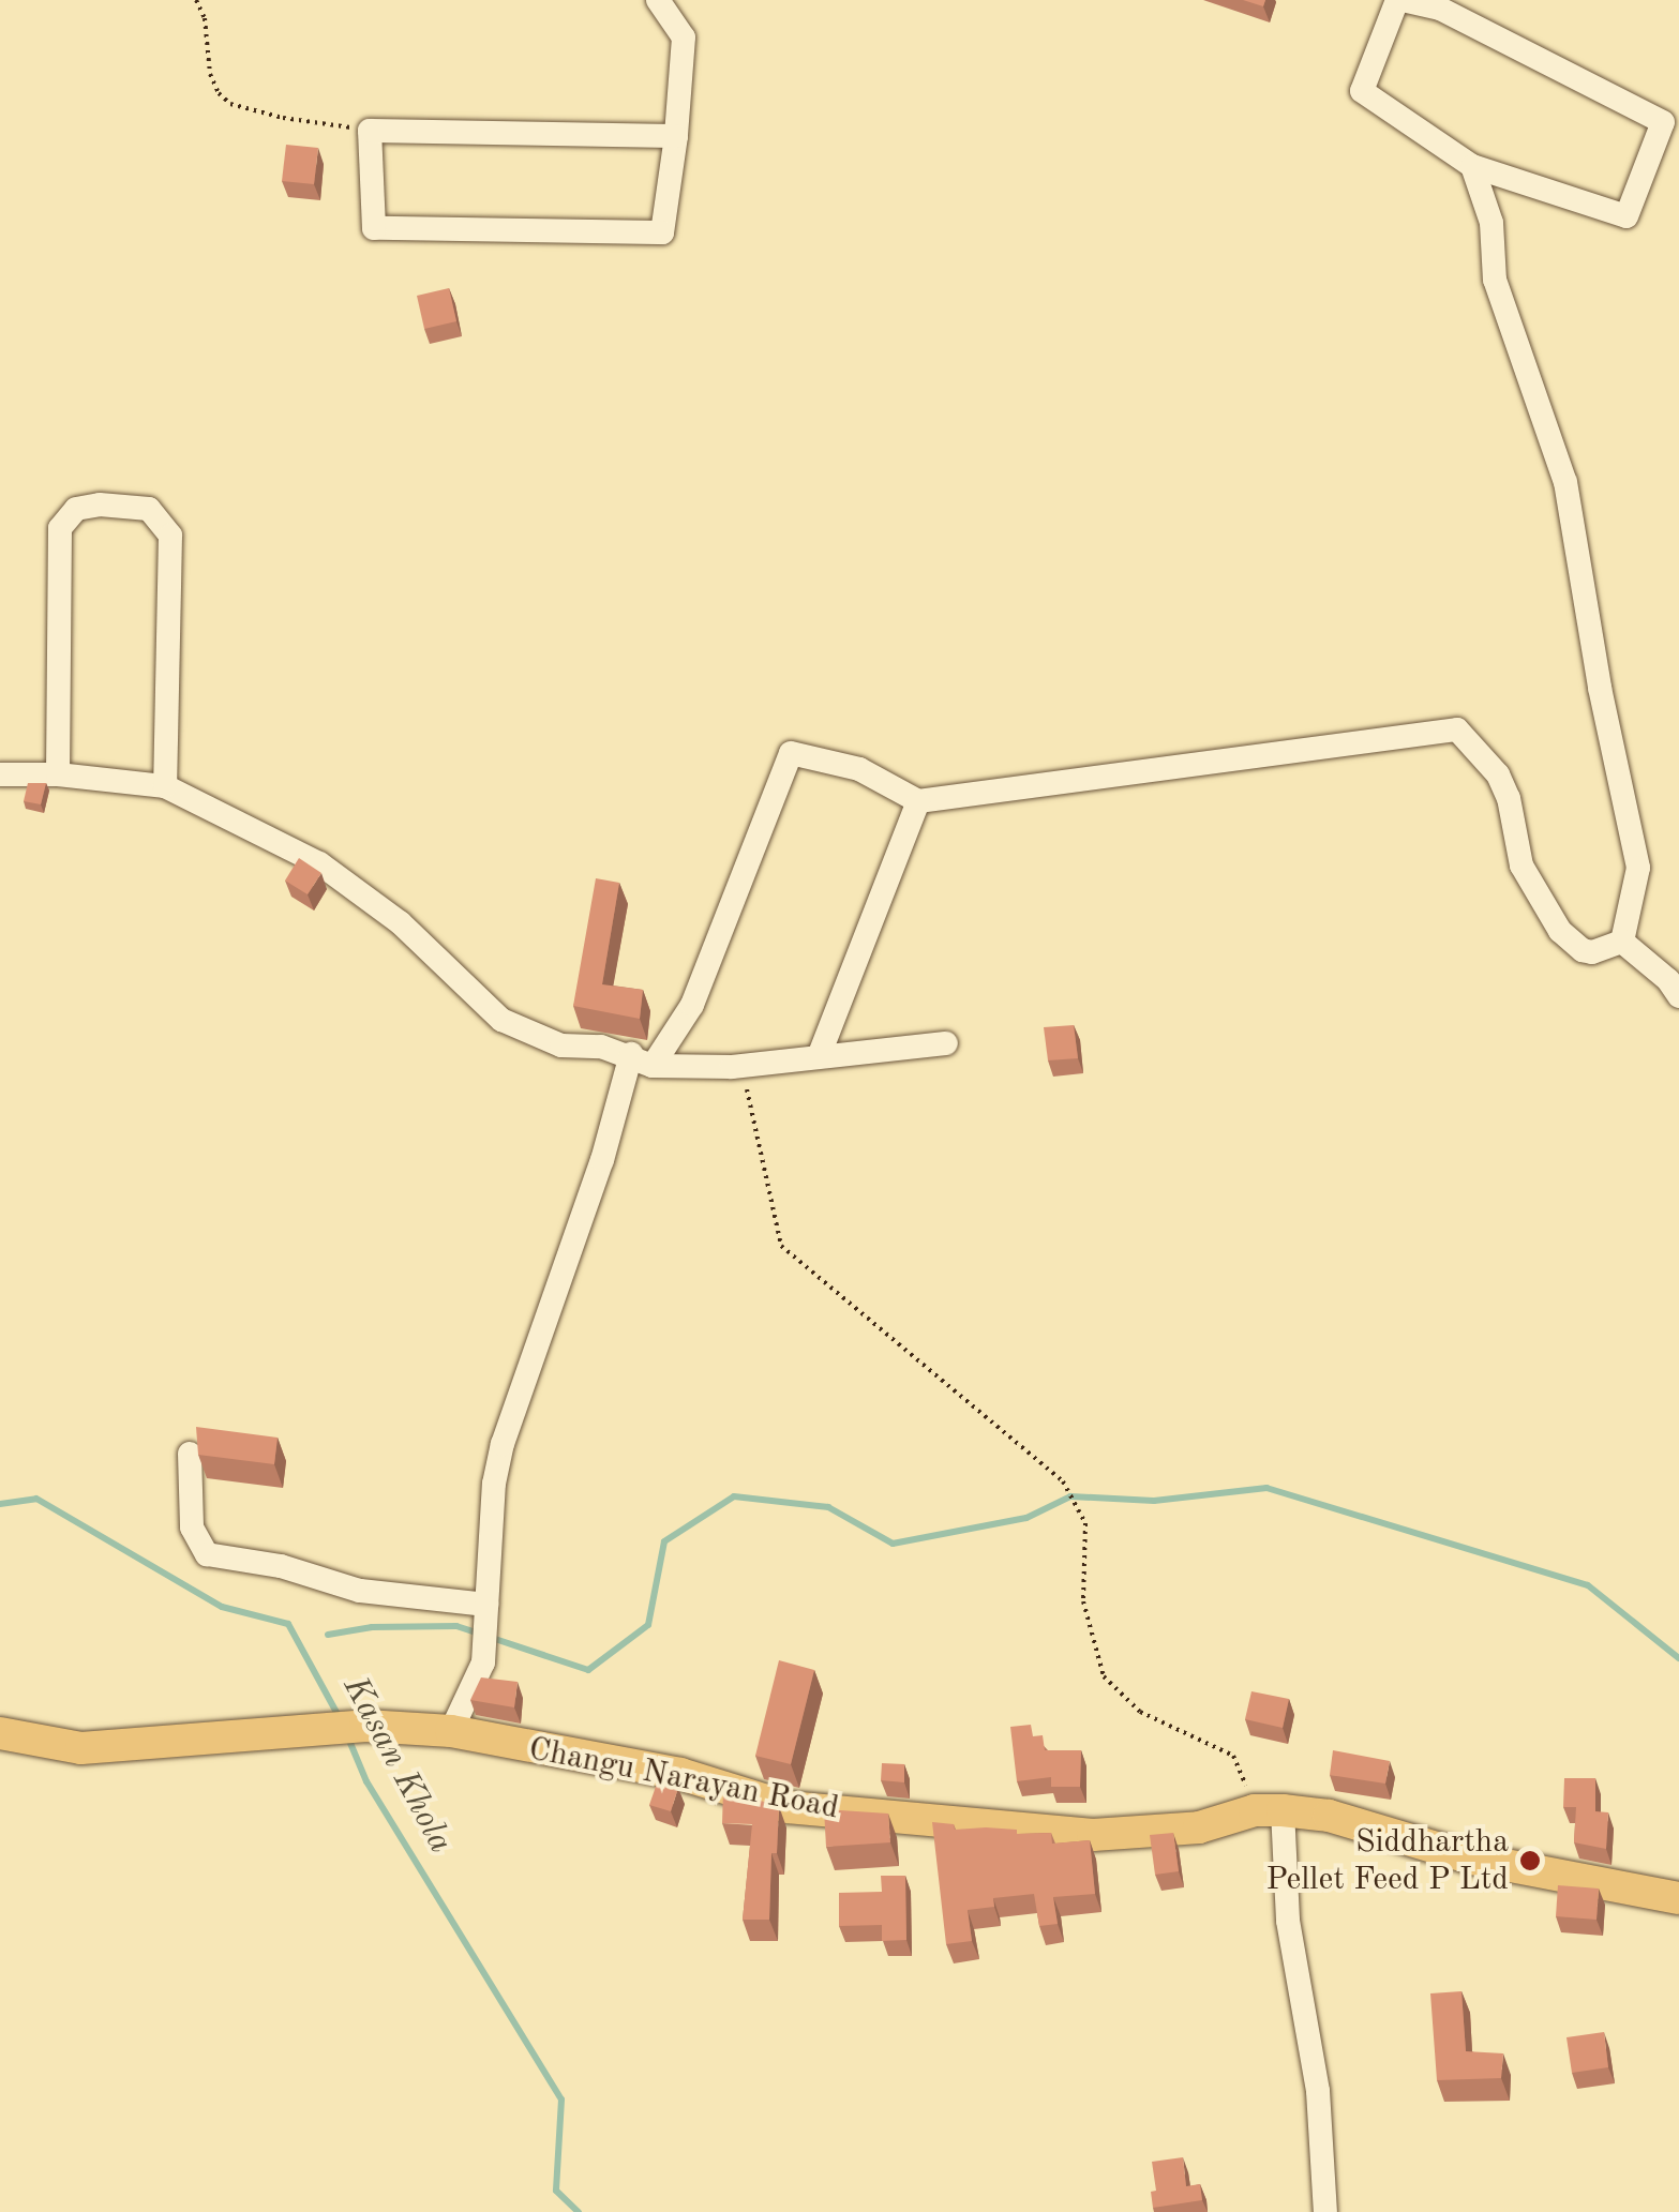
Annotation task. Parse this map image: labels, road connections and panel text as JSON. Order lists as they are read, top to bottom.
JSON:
{
  "streets": {
    "main road": ["Changu Narayan Road"]
  },
  "water": ["Kasan Khola"],
  "places": ["Siddhartha Pellet Feed P Ltd"]
}
